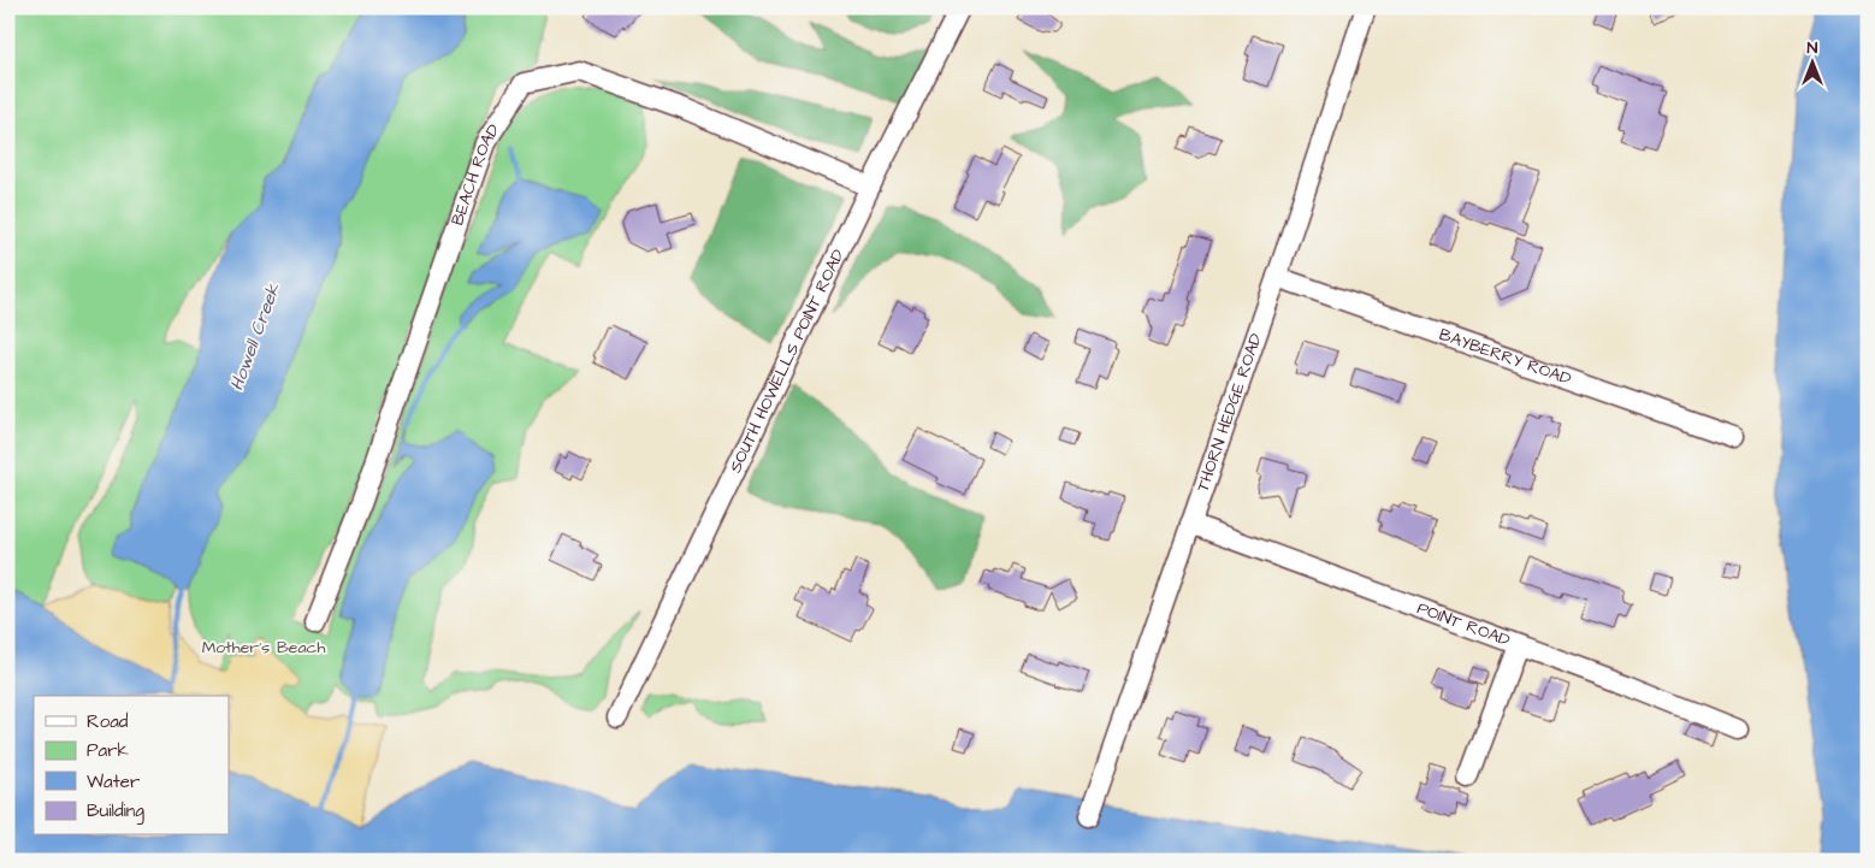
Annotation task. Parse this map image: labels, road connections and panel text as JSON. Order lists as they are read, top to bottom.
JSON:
{
  "streets": {
    "street": [
      "BEACH ROAD",
      "BAYBERRY ROAD",
      "SOUTH HOWELLS POINT ROAD",
      "THORN HEDGE ROAD",
      "POINT ROAD"
    ]
  },
  "crossings": [
    ["BEACH ROAD", "SOUTH HOWELLS POINT ROAD"],
    ["BAYBERRY ROAD", "THORN HEDGE ROAD"],
    ["THORN HEDGE ROAD", "POINT ROAD"]
  ],
  "water": ["Howell Creek"],
  "parks": ["Mother's Beach"],
  "legend": [
    "Road",
    "Park",
    "Water",
    "Building"
  ],
  "north": "top"
}
